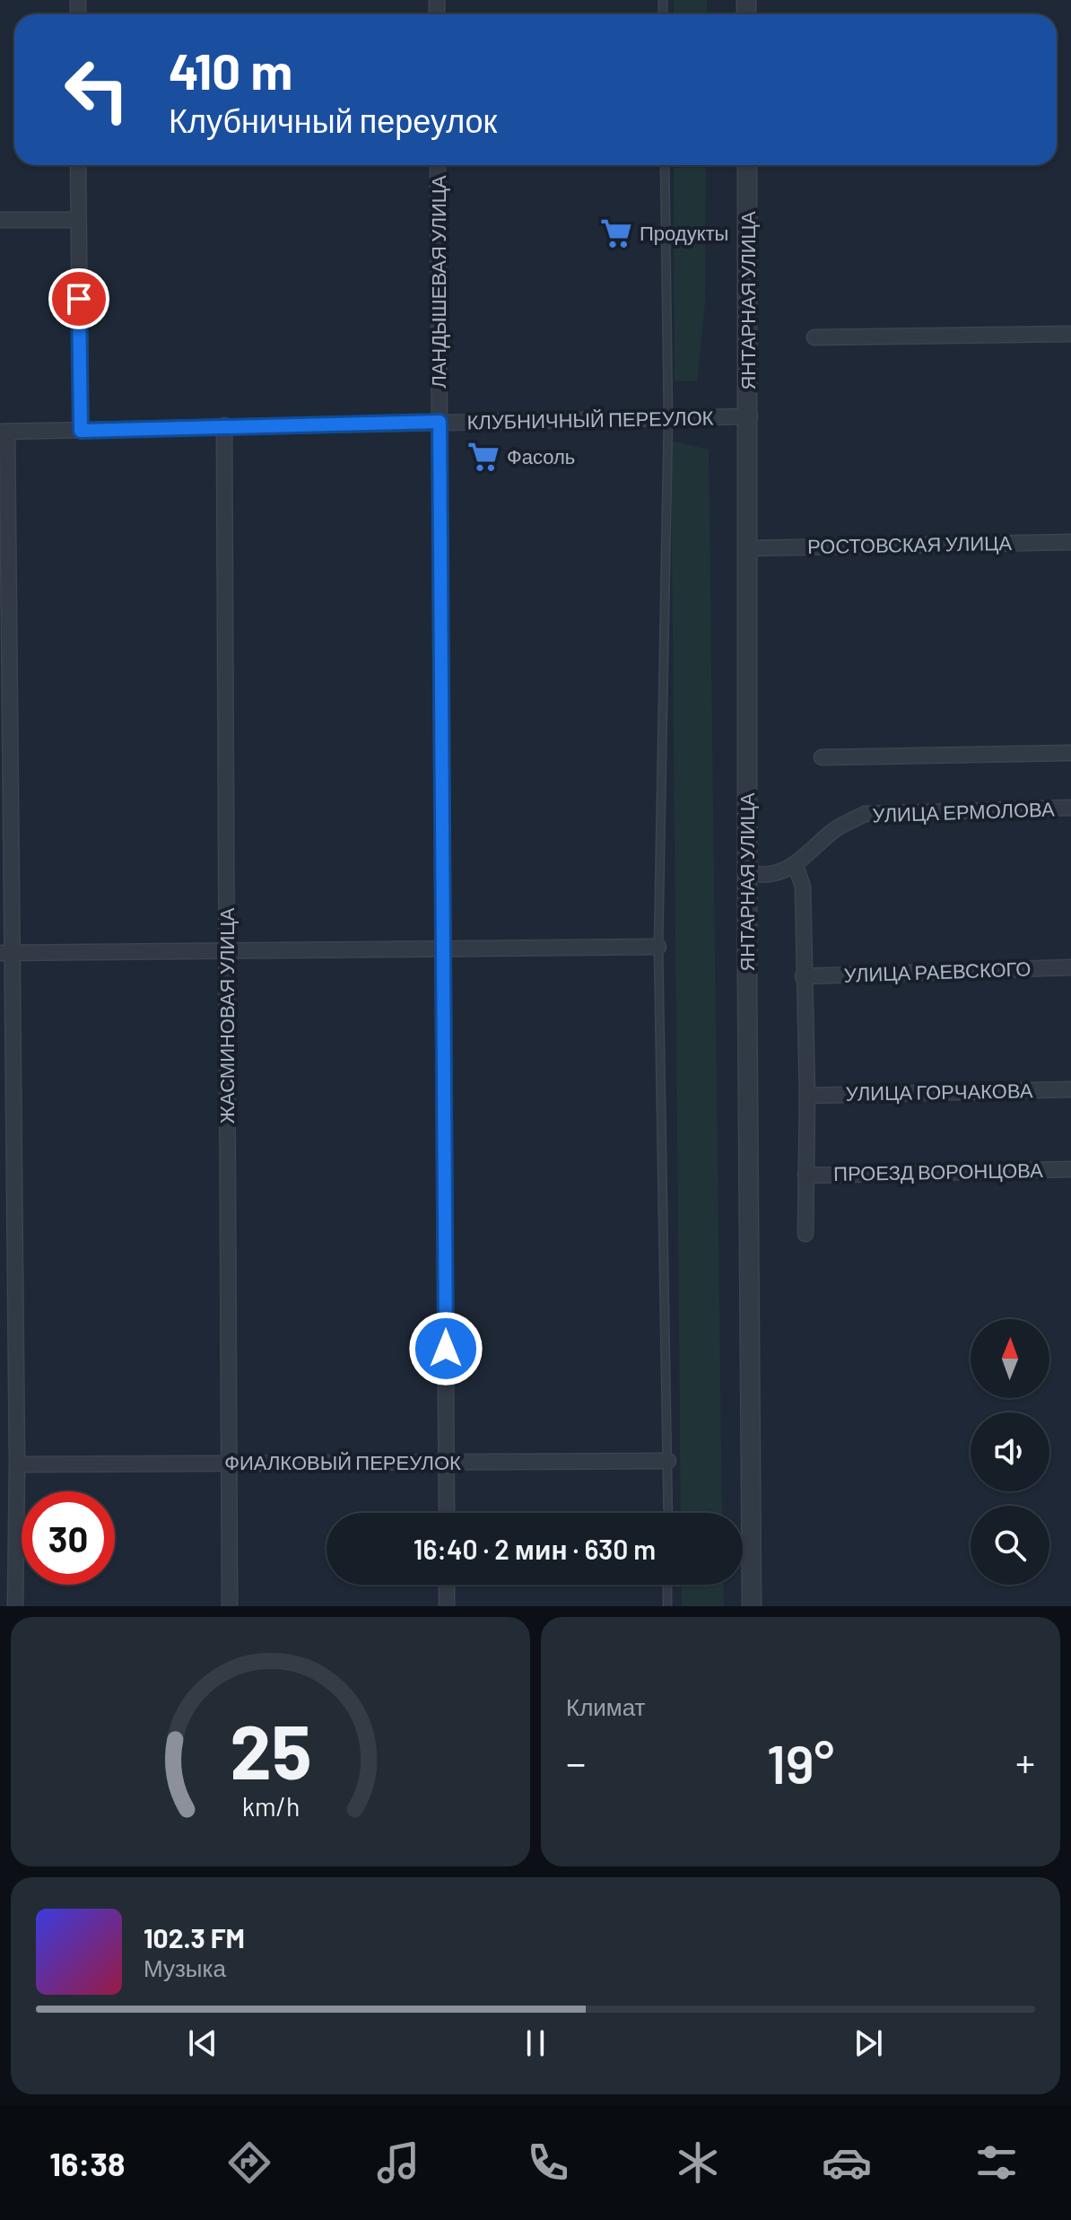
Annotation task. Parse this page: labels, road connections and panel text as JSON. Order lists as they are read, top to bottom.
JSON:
{
  "streets": {
    "street": [
      "ЛАНДЫШЕВАЯ УЛИЦА",
      "ЯНТАРНАЯ УЛИЦА",
      "КЛУБНИЧНЫЙ ПЕРЕУЛОК",
      "РОСТОВСКАЯ УЛИЦА",
      "УЛИЦА ЕРМОЛОВА",
      "УЛИЦА РАЕВСКОГО",
      "ЖАСМИНОВАЯ УЛИЦА",
      "УЛИЦА ГОРЧАКОВА",
      "ПРОЕЗД ВОРОНЦОВА",
      "ФИАЛКОВЫЙ ПЕРЕУЛОК"
    ]
  },
  "crossings": [
    ["ЛАНДЫШЕВАЯ УЛИЦА", "КЛУБНИЧНЫЙ ПЕРЕУЛОК"],
    ["ЛАНДЫШЕВАЯ УЛИЦА", "ФИАЛКОВЫЙ ПЕРЕУЛОК"],
    ["ЯНТАРНАЯ УЛИЦА", "КЛУБНИЧНЫЙ ПЕРЕУЛОК"],
    ["ЯНТАРНАЯ УЛИЦА", "РОСТОВСКАЯ УЛИЦА"],
    ["ЯНТАРНАЯ УЛИЦА", "УЛИЦА ЕРМОЛОВА"],
    ["КЛУБНИЧНЫЙ ПЕРЕУЛОК", "ЖАСМИНОВАЯ УЛИЦА"],
    ["ЖАСМИНОВАЯ УЛИЦА", "ФИАЛКОВЫЙ ПЕРЕУЛОК"]
  ],
  "places": {
    "supermarket": ["Продукты", "Фасоль"]
  },
  "north": "top",
  "page": {
    "turn": ["410 m", "Клубничный переулок"],
    "limit": "30",
    "trip": "16:40 · 2 мин · 630 m",
    "tile": "Климат",
    "heat": ["−", "19°", "+"],
    "song": ["102.3 FM", "Музыка"],
    "tabs": "16:38",
    "gauge": ["25", "km/h"]
  }
}
